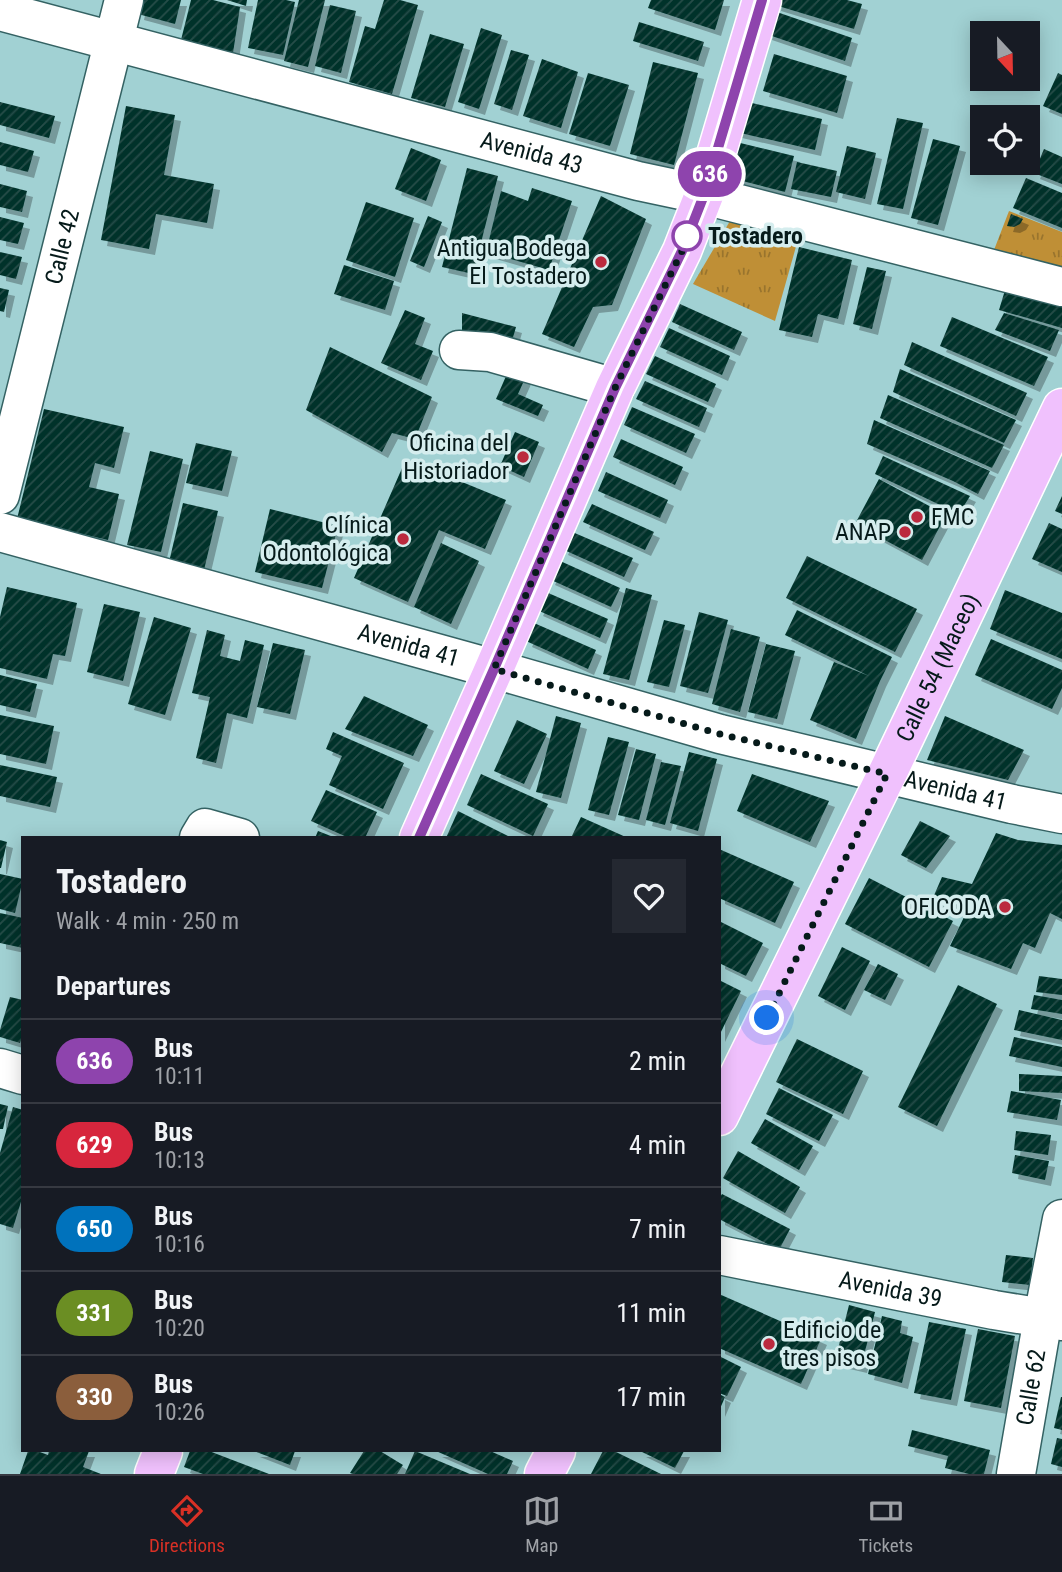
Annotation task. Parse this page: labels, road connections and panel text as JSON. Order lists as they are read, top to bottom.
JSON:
{
  "streets": {
    "main road": ["Calle 54 (Maceo)"],
    "street": [
      "Avenida 43",
      "Calle 42",
      "Avenida 41",
      "Avenida 39",
      "Calle 62"
    ]
  },
  "crossings": [
    ["Avenida 43", "Calle 42"],
    ["Avenida 41", "Calle 54 (Maceo)"],
    ["Avenida 39", "Calle 62"]
  ],
  "places": [
    "Tostadero",
    "Antigua Bodega El Tostadero",
    "Oficina del Historiador",
    "FMC",
    "ANAP",
    "Clínica Odontológica",
    "OFICODA",
    "Edificio de tres pisos"
  ],
  "lines": ["bus line 636"],
  "north": "bottom",
  "page": {
    "on_map": "636",
    "heading": [
      ["Tostadero", "Walk · 4 min · 250 m"],
      "Departures"
    ],
    "list": [
      {
        "mark": "636",
        "name": "Bus",
        "note": "10:11",
        "value": "2 min"
      },
      {
        "mark": "629",
        "name": "Bus",
        "note": "10:13",
        "value": "4 min"
      },
      {
        "mark": "650",
        "name": "Bus",
        "note": "10:16",
        "value": "7 min"
      },
      {
        "mark": "331",
        "name": "Bus",
        "note": "10:20",
        "value": "11 min"
      },
      {
        "mark": "330",
        "name": "Bus",
        "note": "10:26",
        "value": "17 min"
      }
    ],
    "tabs": ["Directions", "Map", "Tickets"]
  }
}
